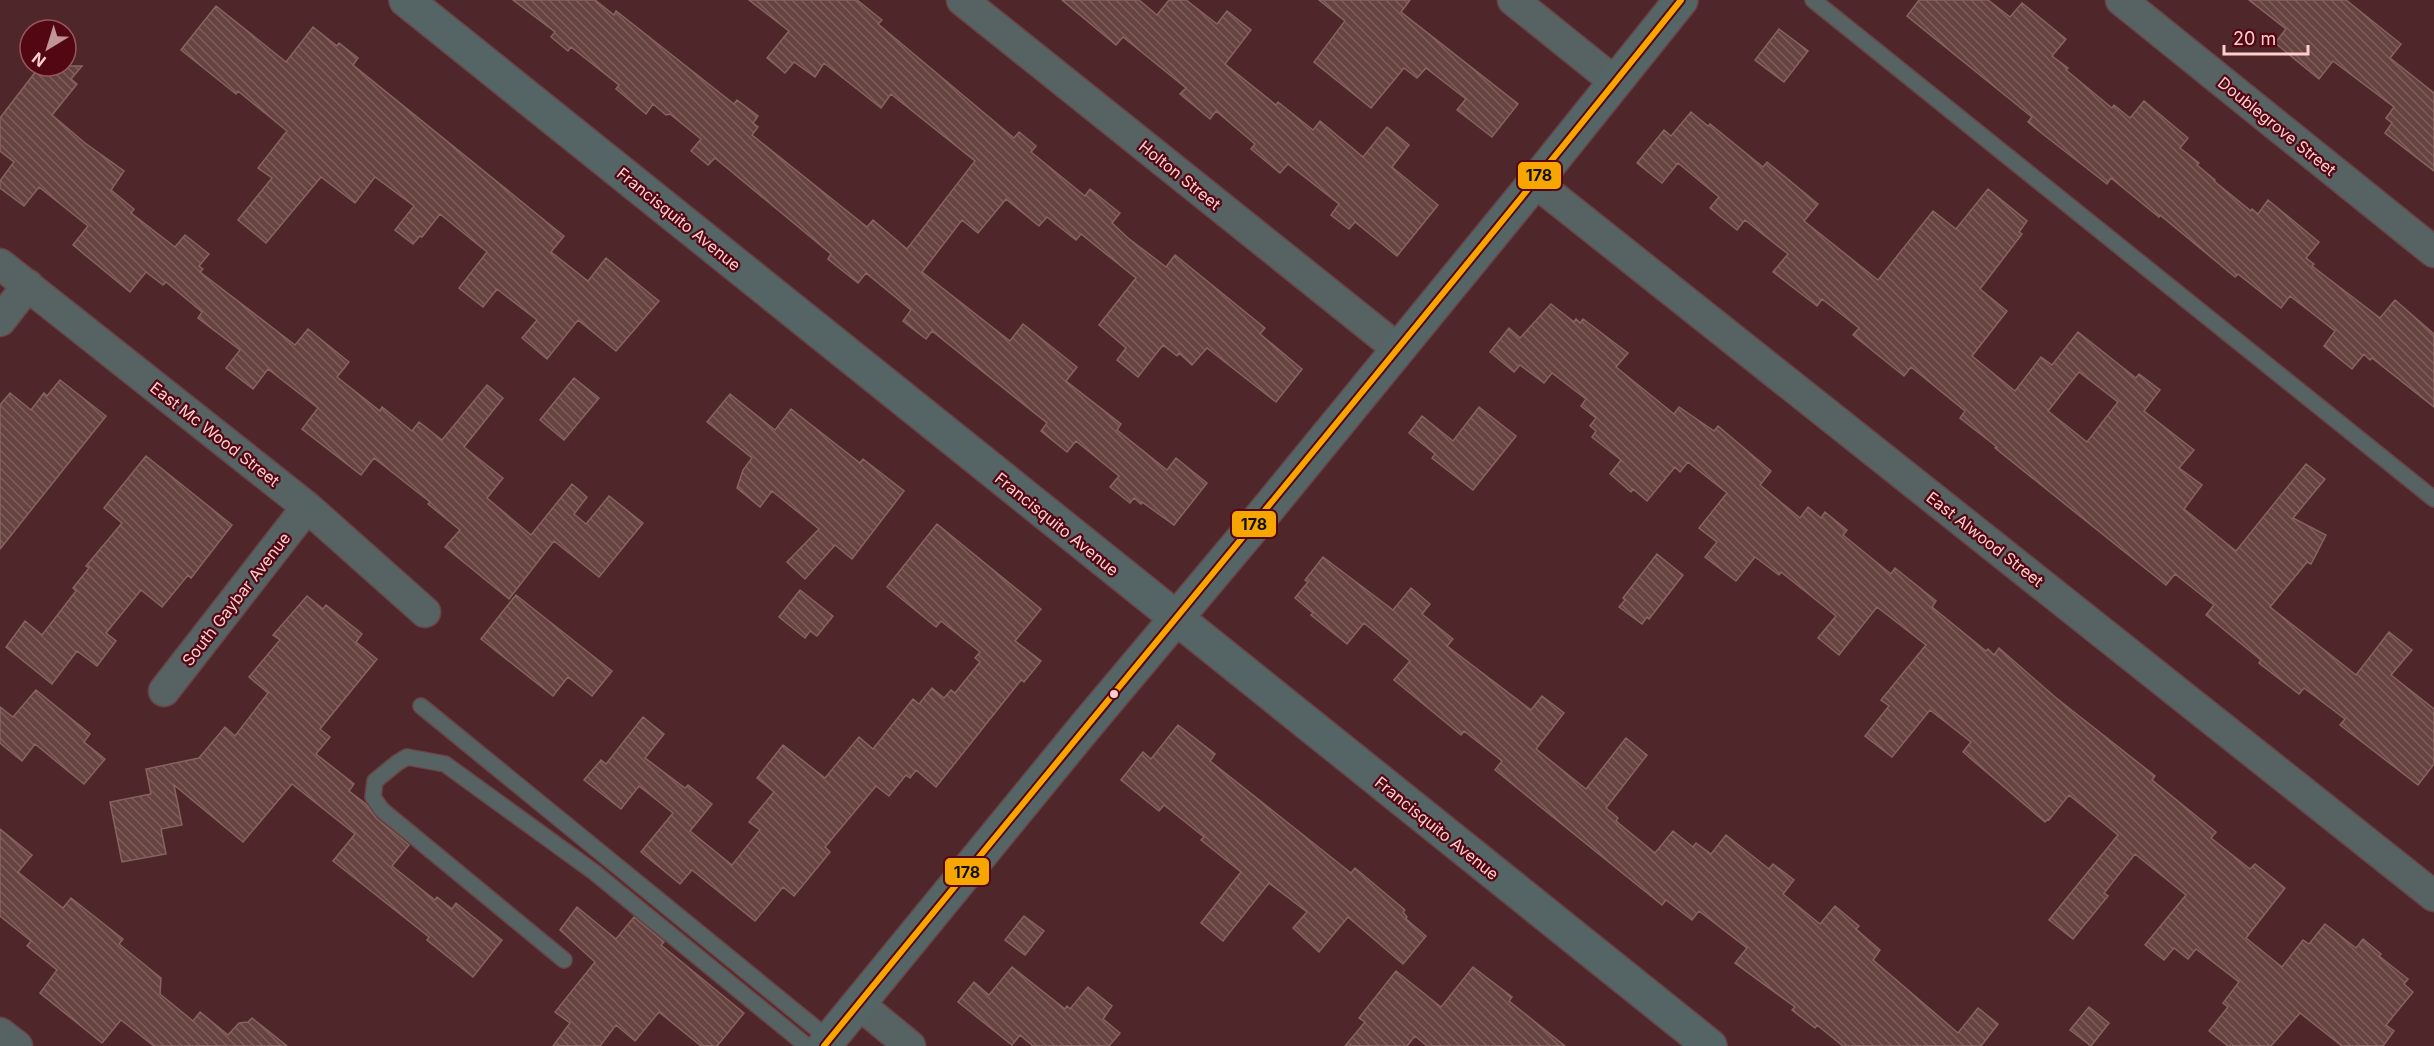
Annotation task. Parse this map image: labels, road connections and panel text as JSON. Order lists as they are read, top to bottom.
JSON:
{
  "streets": {
    "street": [
      "Doublegrove Street",
      "Holton Street",
      "Francisquito Avenue",
      "East Mc Wood Street",
      "East Alwood Street",
      "South Gaybar Avenue"
    ]
  },
  "crossings": [
    ["East Mc Wood Street", "South Gaybar Avenue"]
  ],
  "lines": ["transit line 178"],
  "scale_bar": "20 m",
  "north": "bottom left"
}
